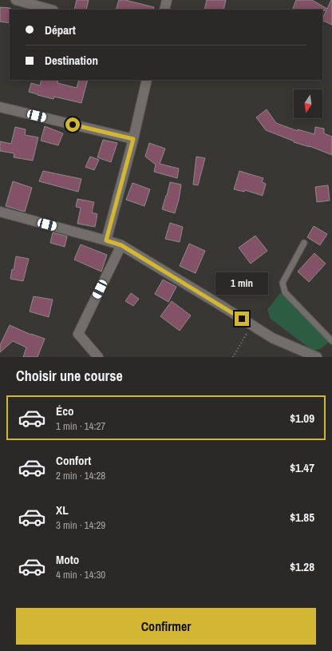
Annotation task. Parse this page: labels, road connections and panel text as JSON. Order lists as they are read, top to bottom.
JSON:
{
  "north": "bottom",
  "page": {
    "banner": ["Départ", "Destination"],
    "bubble": "1 min",
    "heading": "Choisir une course",
    "list": [
      {
        "name": "Éco",
        "note": "1 min · 14:27",
        "value": "$1.09"
      },
      {
        "name": "Confort",
        "note": "2 min · 14:28",
        "value": "$1.47"
      },
      {
        "name": "XL",
        "note": "3 min · 14:29",
        "value": "$1.85"
      },
      {
        "name": "Moto",
        "note": "4 min · 14:30",
        "value": "$1.28"
      }
    ],
    "buttons": "Confirmer"
  }
}
